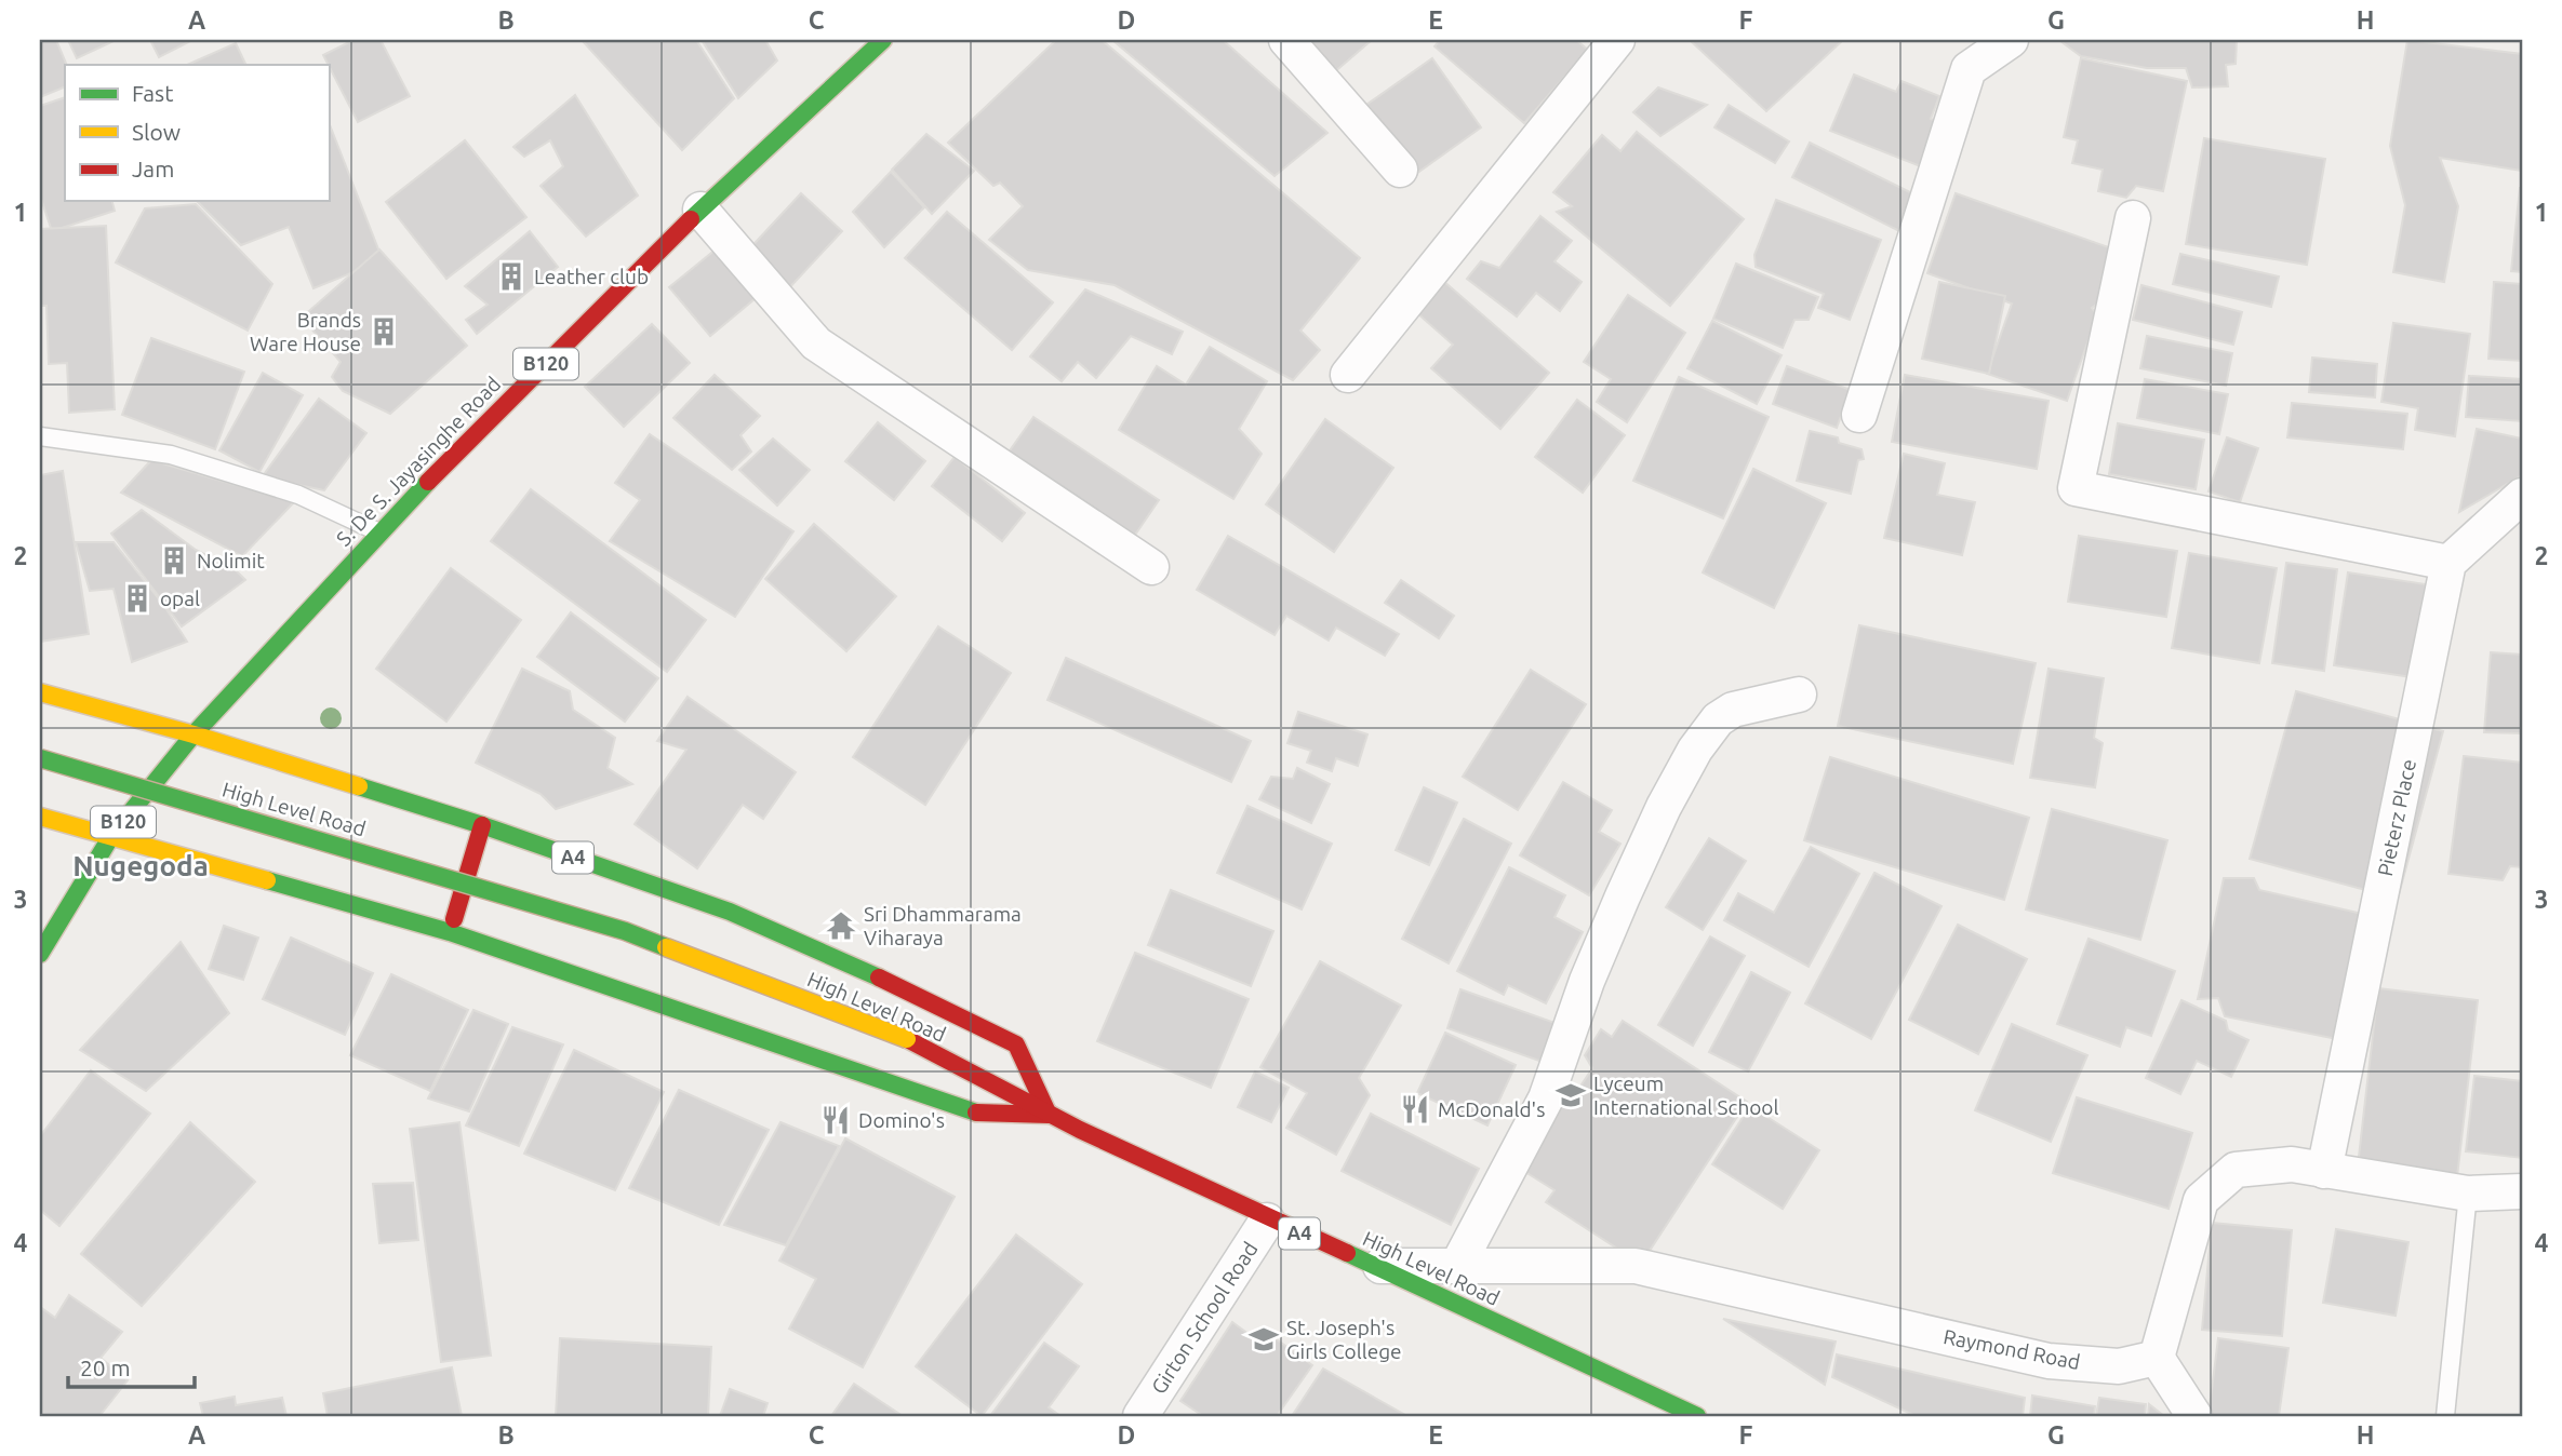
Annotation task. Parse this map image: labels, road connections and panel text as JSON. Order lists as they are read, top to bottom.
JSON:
{
  "streets": {
    "main road": [
      "B120",
      "S. De S. Jayasinghe Road",
      "High Level Road",
      "A4"
    ],
    "street": ["Pieterz Place", "Girton School Road", "Raymond Road"]
  },
  "crossings": [
    ["B120", "S. De S. Jayasinghe Road"],
    ["B120", "A4"],
    ["S. De S. Jayasinghe Road", "A4"],
    ["High Level Road", "A4"],
    ["High Level Road", "Girton School Road"],
    ["High Level Road", "Raymond Road"]
  ],
  "districts": ["Nugegoda"],
  "places": {
    "building": [
      "Leather club",
      "Brands Ware House",
      "Nolimit",
      "opal"
    ],
    "temple": ["Sri Dhammarama Viharaya"],
    "school or university": ["Lyceum International School", "St. Joseph's Girls College"],
    "restaurant": ["McDonald's", "Domino's"]
  },
  "legend": ["Fast", "Slow", "Jam"],
  "scale_bar": "20 m",
  "grid": {
    "columns": [
      "A",
      "B",
      "C",
      "D",
      "E",
      "F",
      "G",
      "H"
    ],
    "rows": [
      "1",
      "2",
      "3",
      "4"
    ]
  }
}
